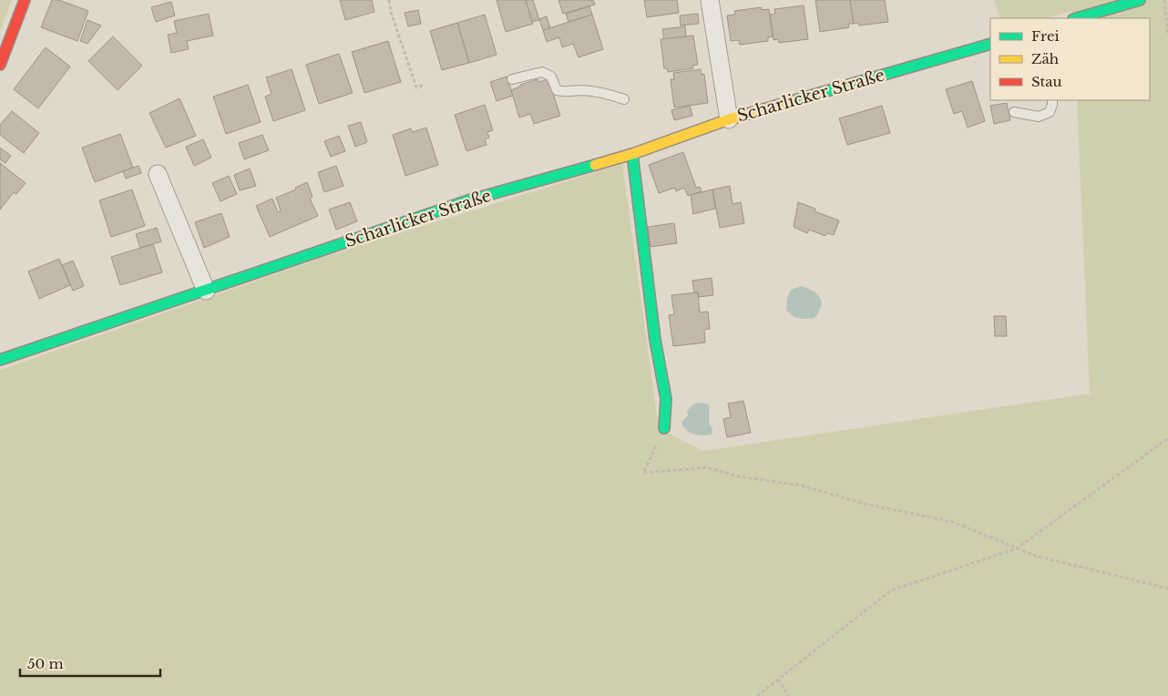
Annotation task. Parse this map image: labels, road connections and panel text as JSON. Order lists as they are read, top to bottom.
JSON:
{
  "streets": {
    "street": ["Scharlicker Straße"]
  },
  "legend": ["Frei", "Zäh", "Stau"],
  "scale_bar": "50 m"
}
